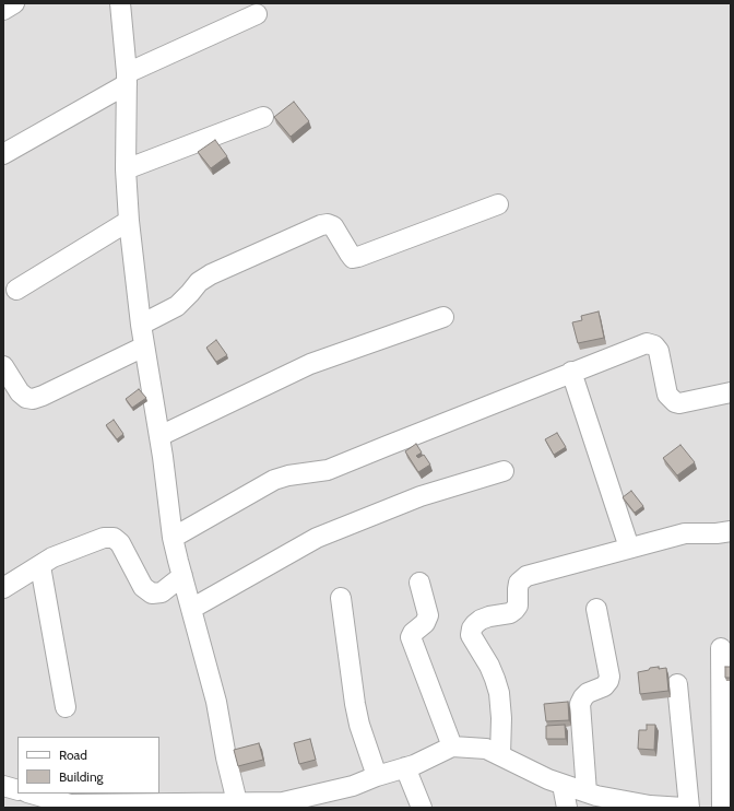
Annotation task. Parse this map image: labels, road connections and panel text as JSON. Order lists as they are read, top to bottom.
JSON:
{
  "legend": ["Road", "Building"]
}
